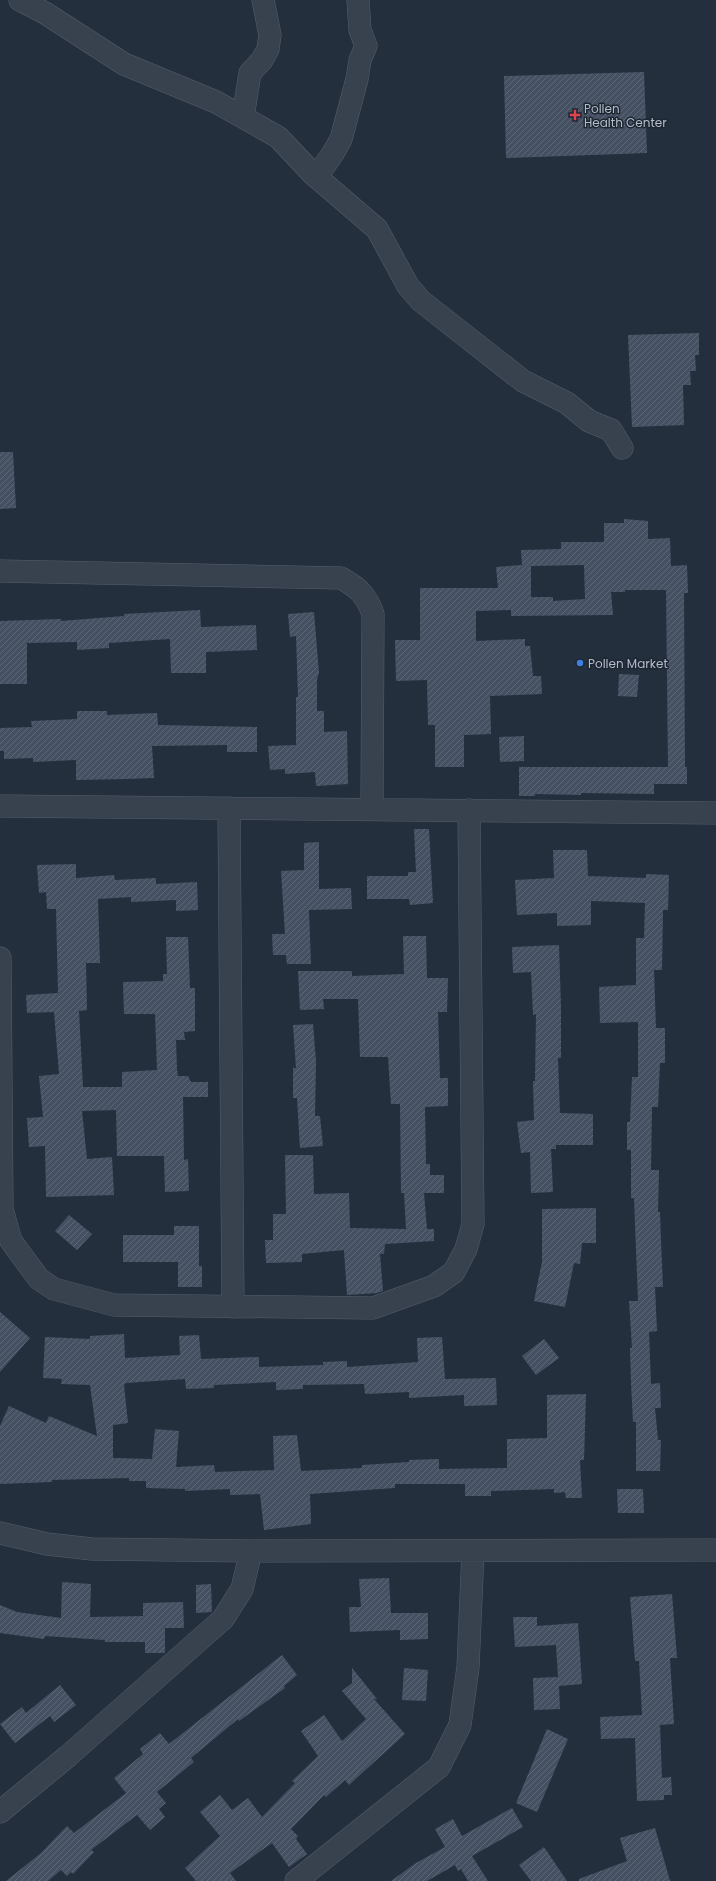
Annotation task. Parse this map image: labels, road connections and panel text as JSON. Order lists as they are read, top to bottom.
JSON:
{
  "places": {
    "health": ["Pollen Health Center"],
    "other": ["Pollen Market"]
  }
}
